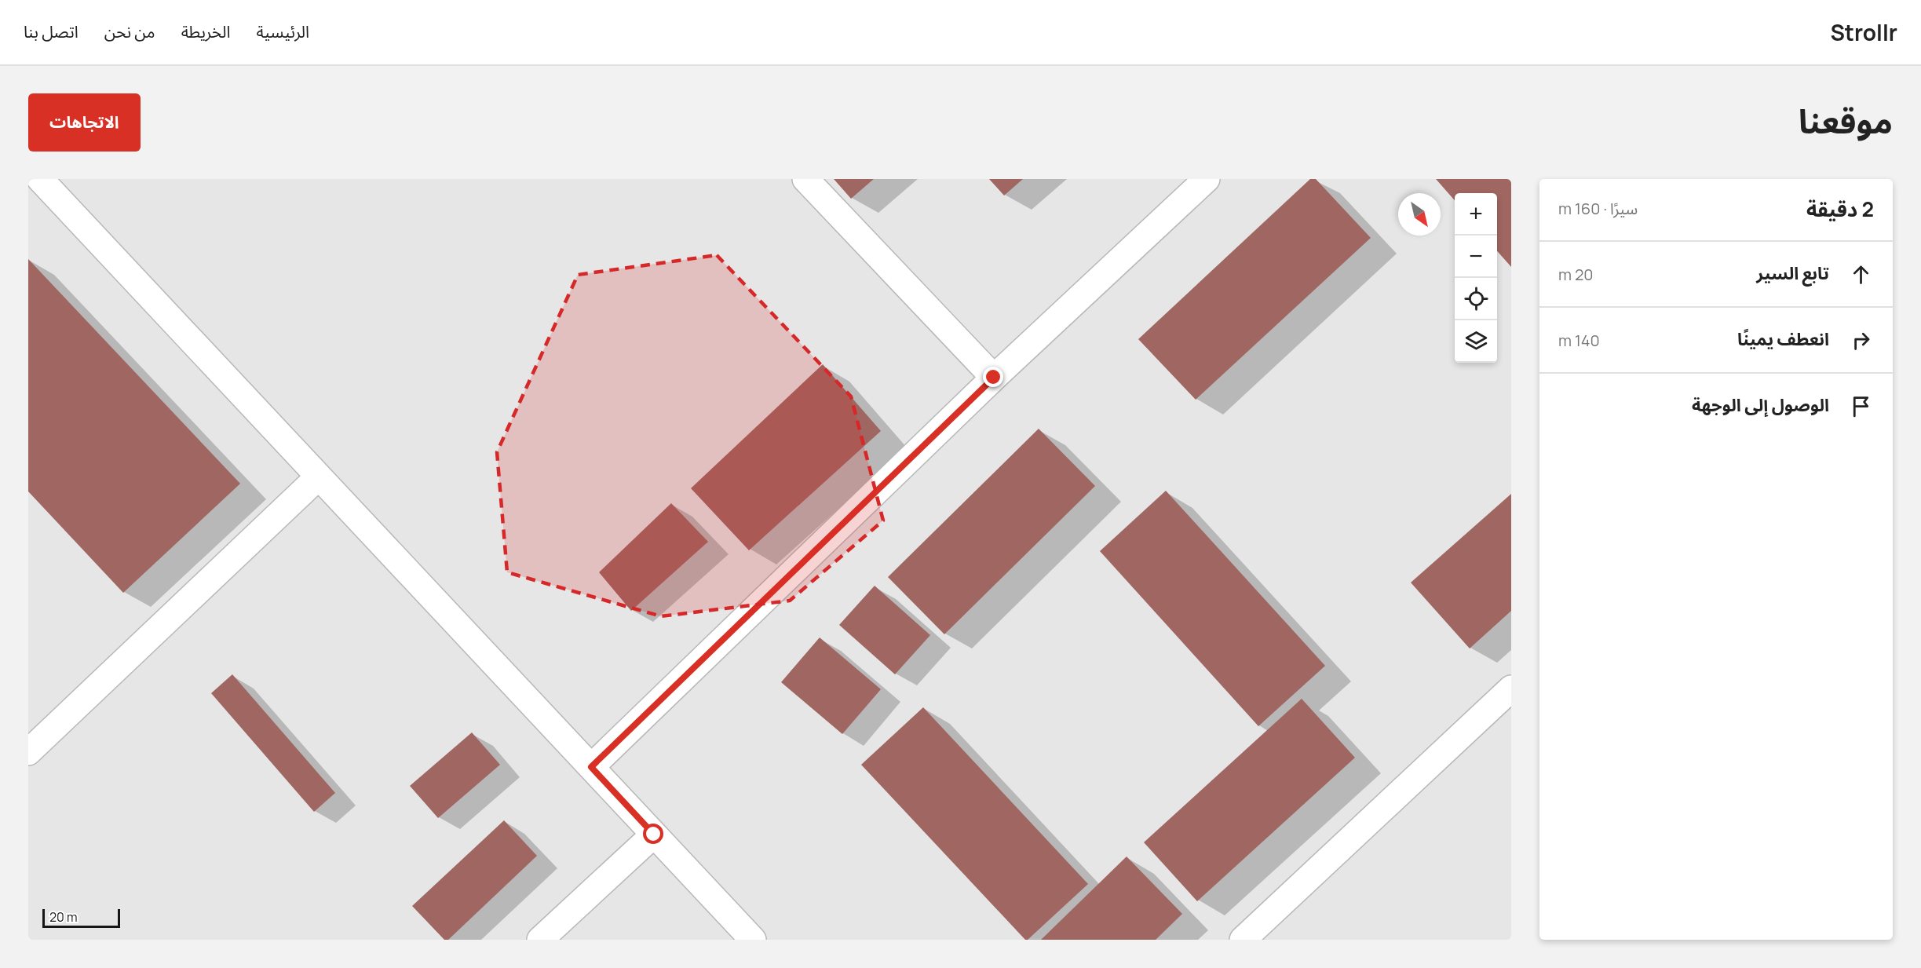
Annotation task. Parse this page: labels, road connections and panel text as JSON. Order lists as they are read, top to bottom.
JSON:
{
  "scale_bar": "20 m",
  "north": "bottom right",
  "page": {
    "header": "Strollr",
    "nav": [
      "الرئيسية",
      "الخريطة",
      "من نحن",
      "اتصل بنا"
    ],
    "title": "موقعنا",
    "buttons": "الاتجاهات",
    "heading": ["2 دقيقة", "سيرًا · 160 m"],
    "map_buttons": ["+", "−"],
    "list": [
      ["تابع السير", "20 m"],
      ["انعطف يمينًا", "140 m"],
      "الوصول إلى الوجهة"
    ],
    "scale": "20 m"
  }
}
